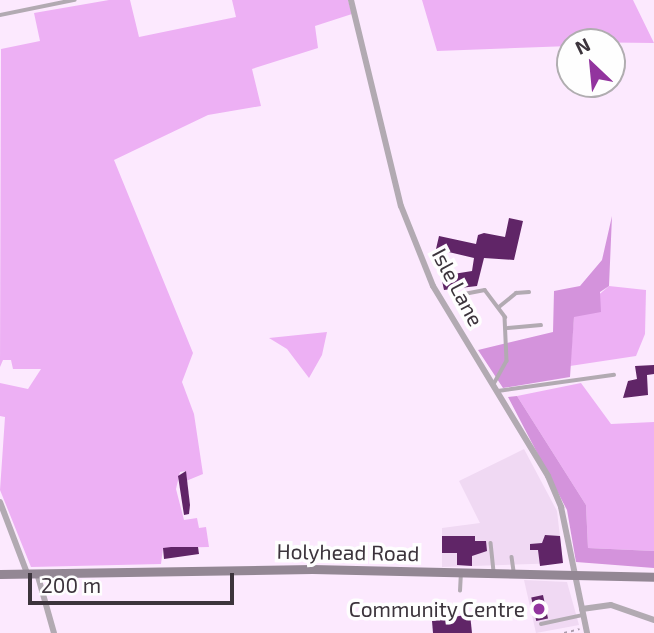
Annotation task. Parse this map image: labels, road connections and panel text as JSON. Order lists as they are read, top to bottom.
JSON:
{
  "streets": {
    "main road": ["Holyhead Road"],
    "street": ["Isle Lane"]
  },
  "crossings": [
    ["Isle Lane", "Holyhead Road"]
  ],
  "places": ["Community Centre"],
  "scale_bar": "200 m",
  "north": "top left"
}
